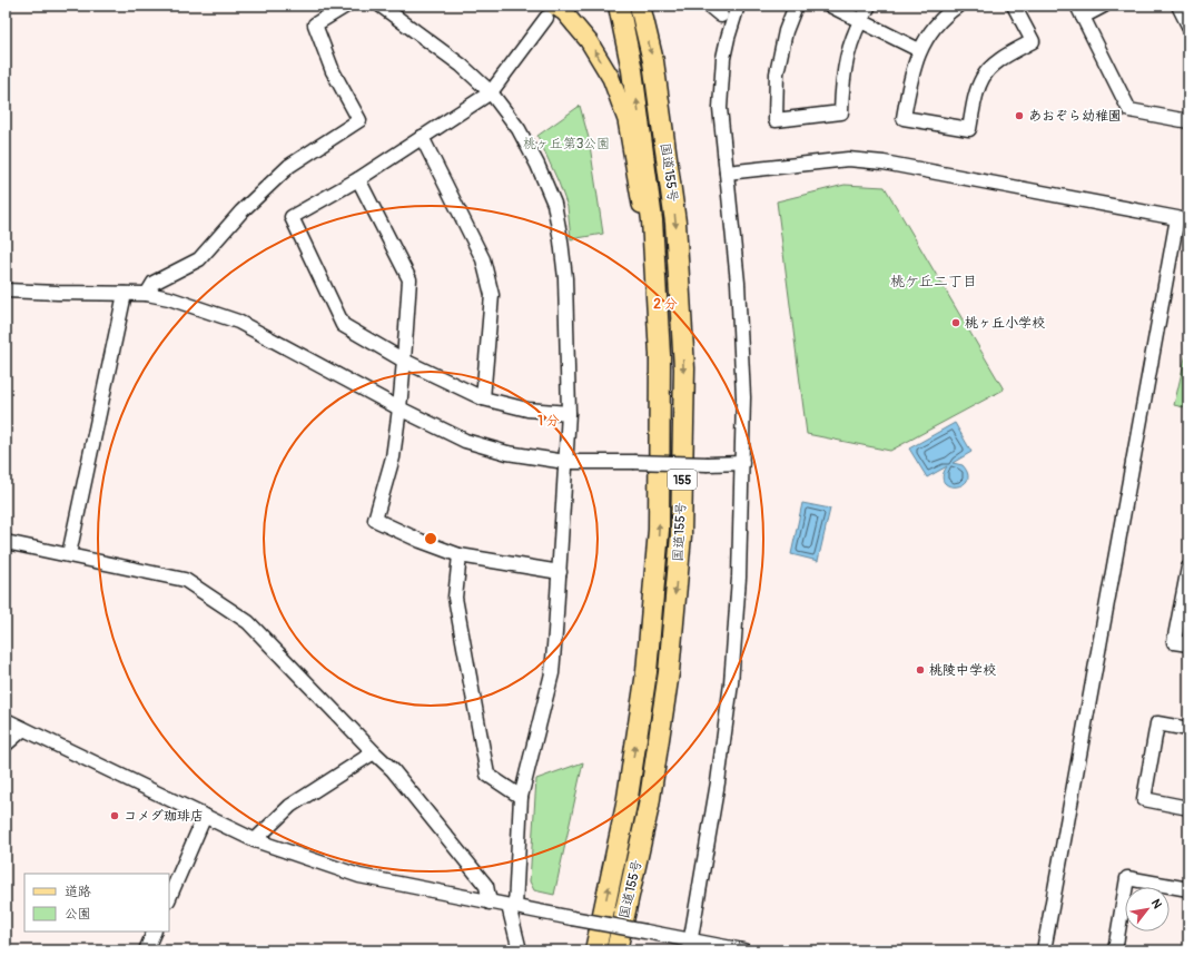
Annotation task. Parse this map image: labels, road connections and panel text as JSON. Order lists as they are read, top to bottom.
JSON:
{
  "streets": {
    "highway": ["国道155号", "155"]
  },
  "districts": ["桃ケ丘二丁目"],
  "parks": ["桃ヶ丘第3公園"],
  "places": [
    "あおぞら幼稚園",
    "桃ヶ丘小学校",
    "桃陵中学校",
    "コメダ珈琲店"
  ],
  "legend": ["道路", "公園"],
  "north": "top right",
  "rings": ["2 分", "1 分"]
}
